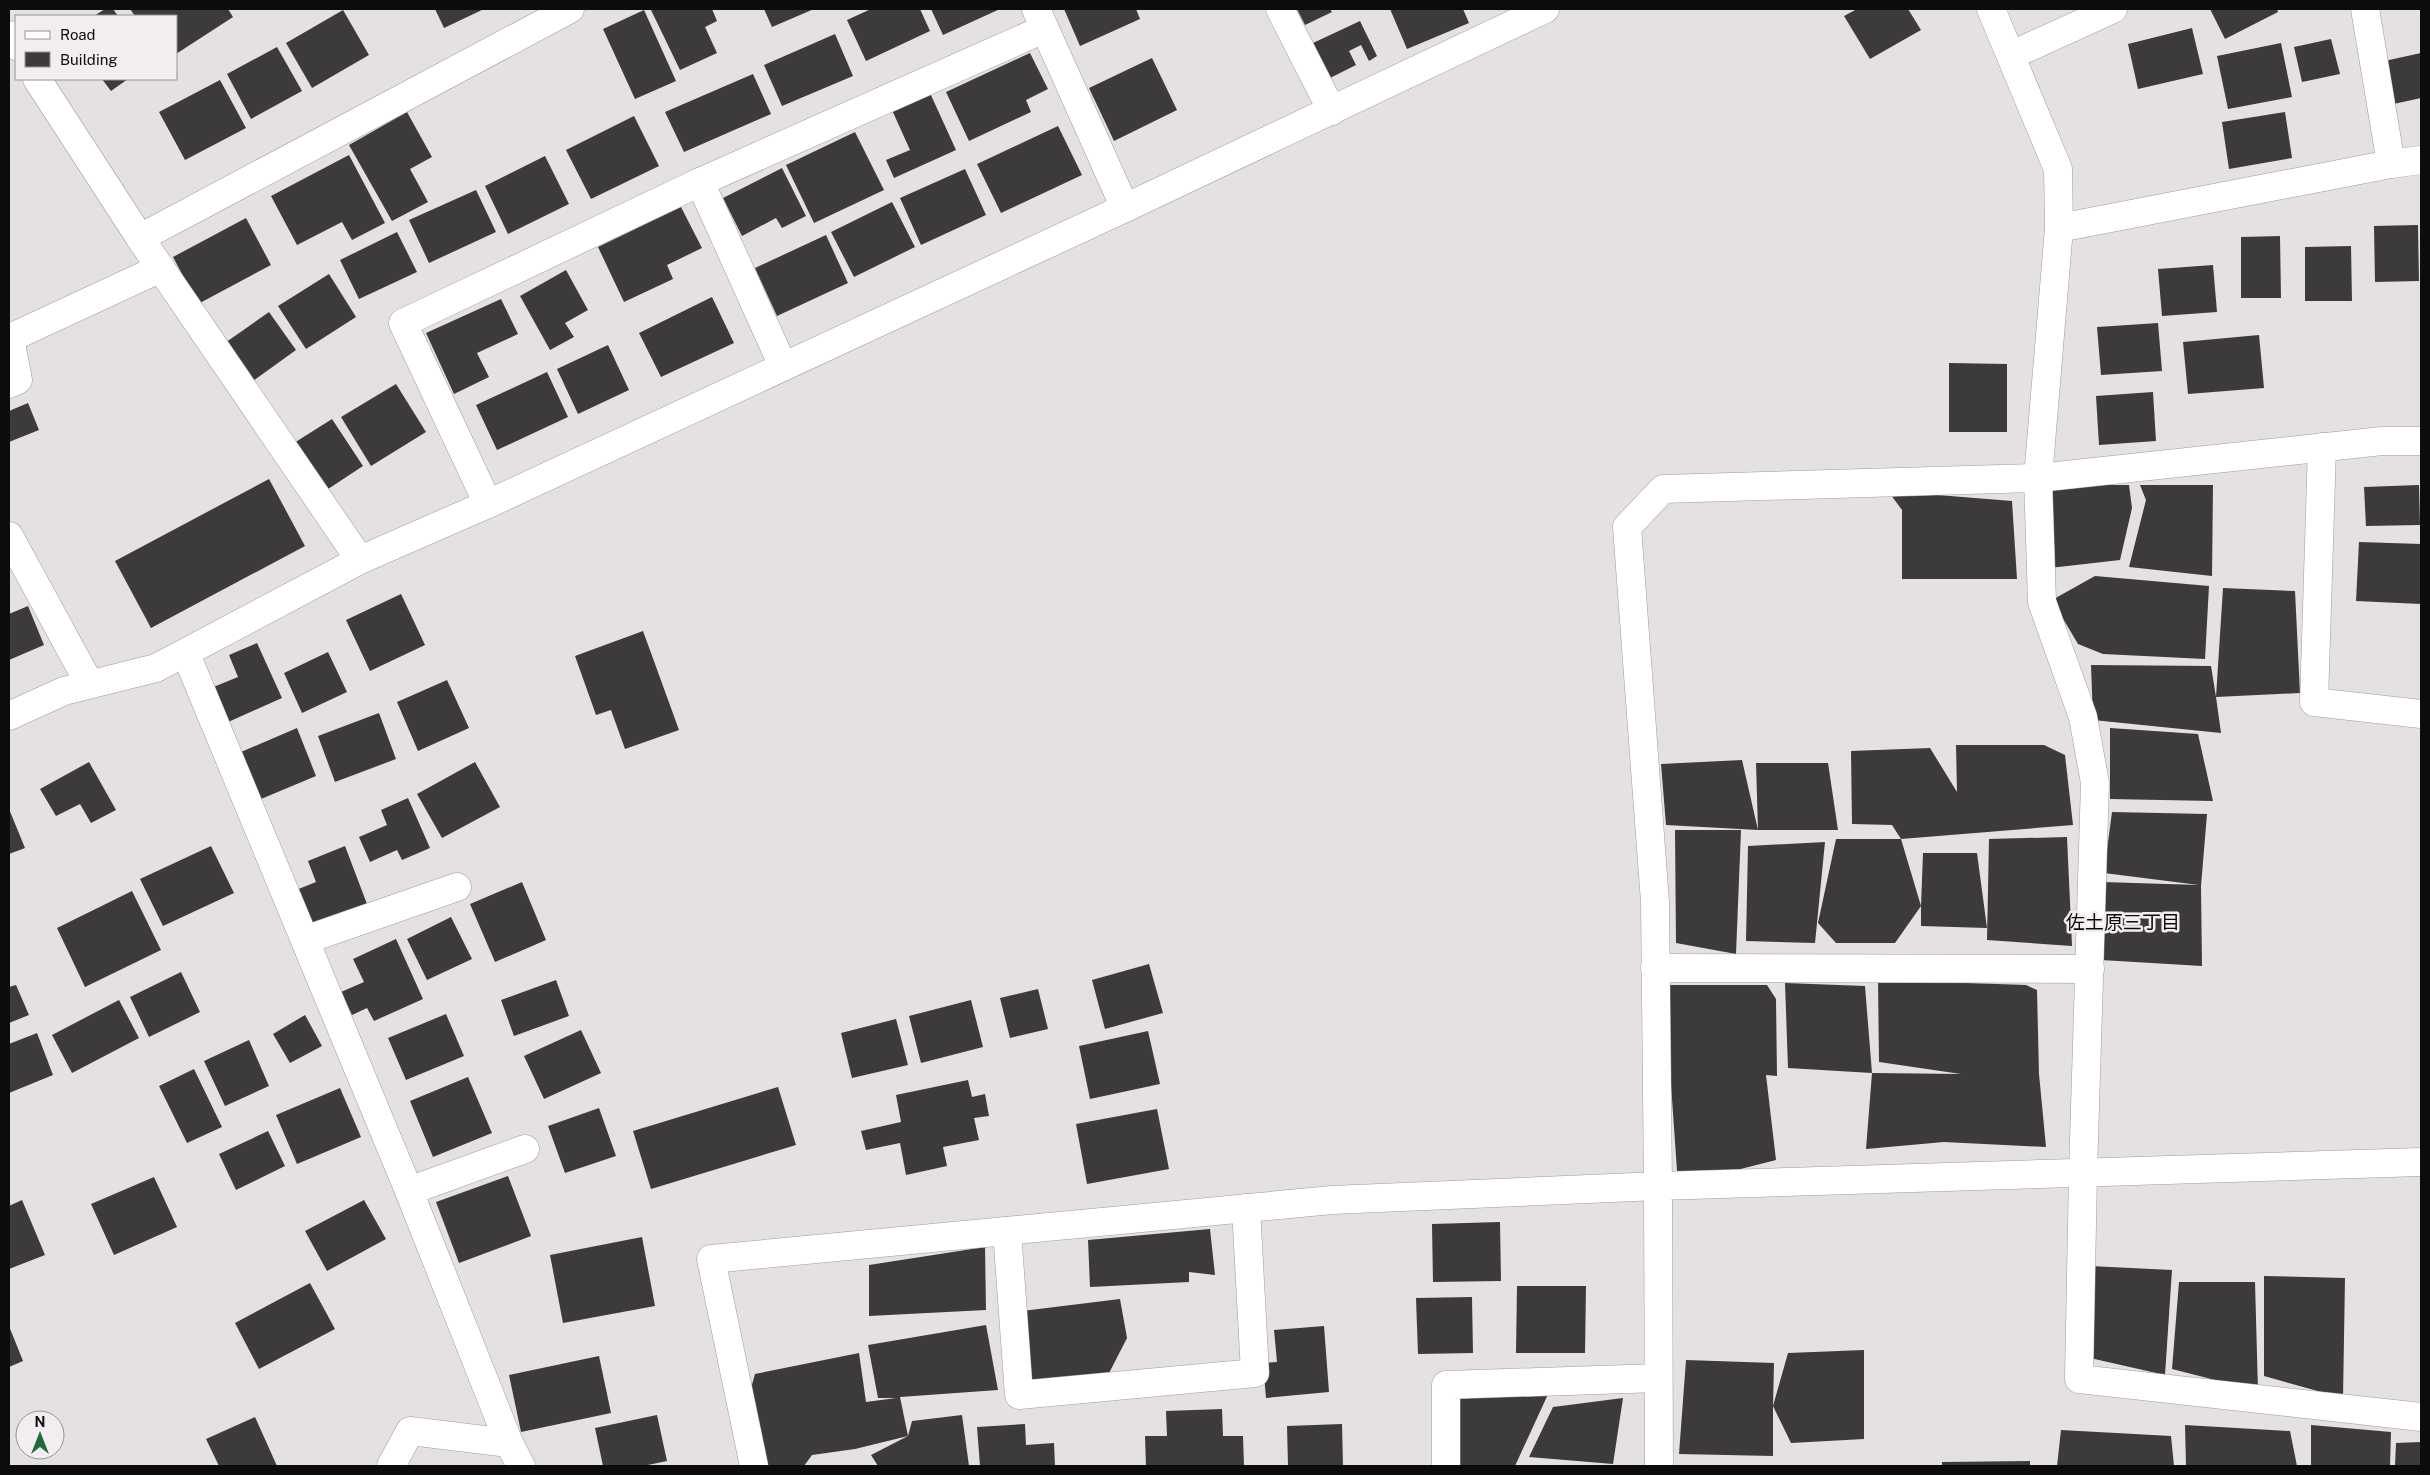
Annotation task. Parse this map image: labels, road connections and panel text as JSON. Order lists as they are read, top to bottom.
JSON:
{
  "districts": ["佐土原三丁目"],
  "legend": ["Road", "Building"],
  "north": "top"
}
